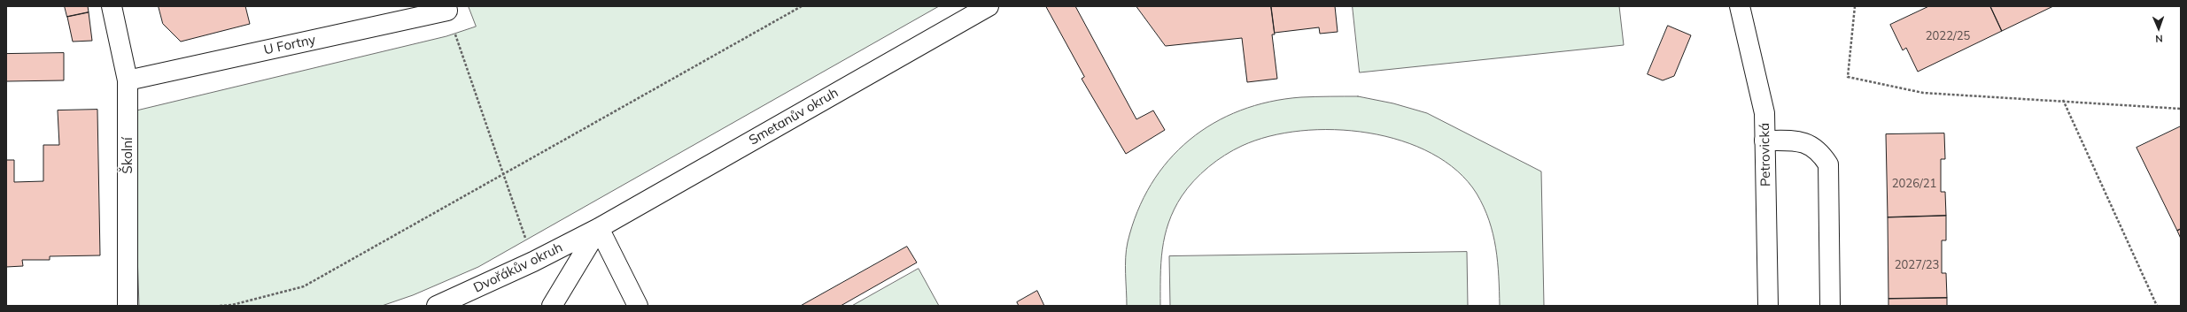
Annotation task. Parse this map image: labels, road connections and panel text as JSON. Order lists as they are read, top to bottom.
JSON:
{
  "streets": {
    "street": [
      "U Fortny",
      "Smetanův okruh",
      "Petrovická",
      "Školní",
      "Dvořákův okruh"
    ]
  },
  "crossings": [
    ["U Fortny", "Školní"],
    ["Smetanův okruh", "Dvořákův okruh"]
  ],
  "house_numbers": ["2022/25", "2026/21", "2027/23"],
  "north": "bottom"
}
